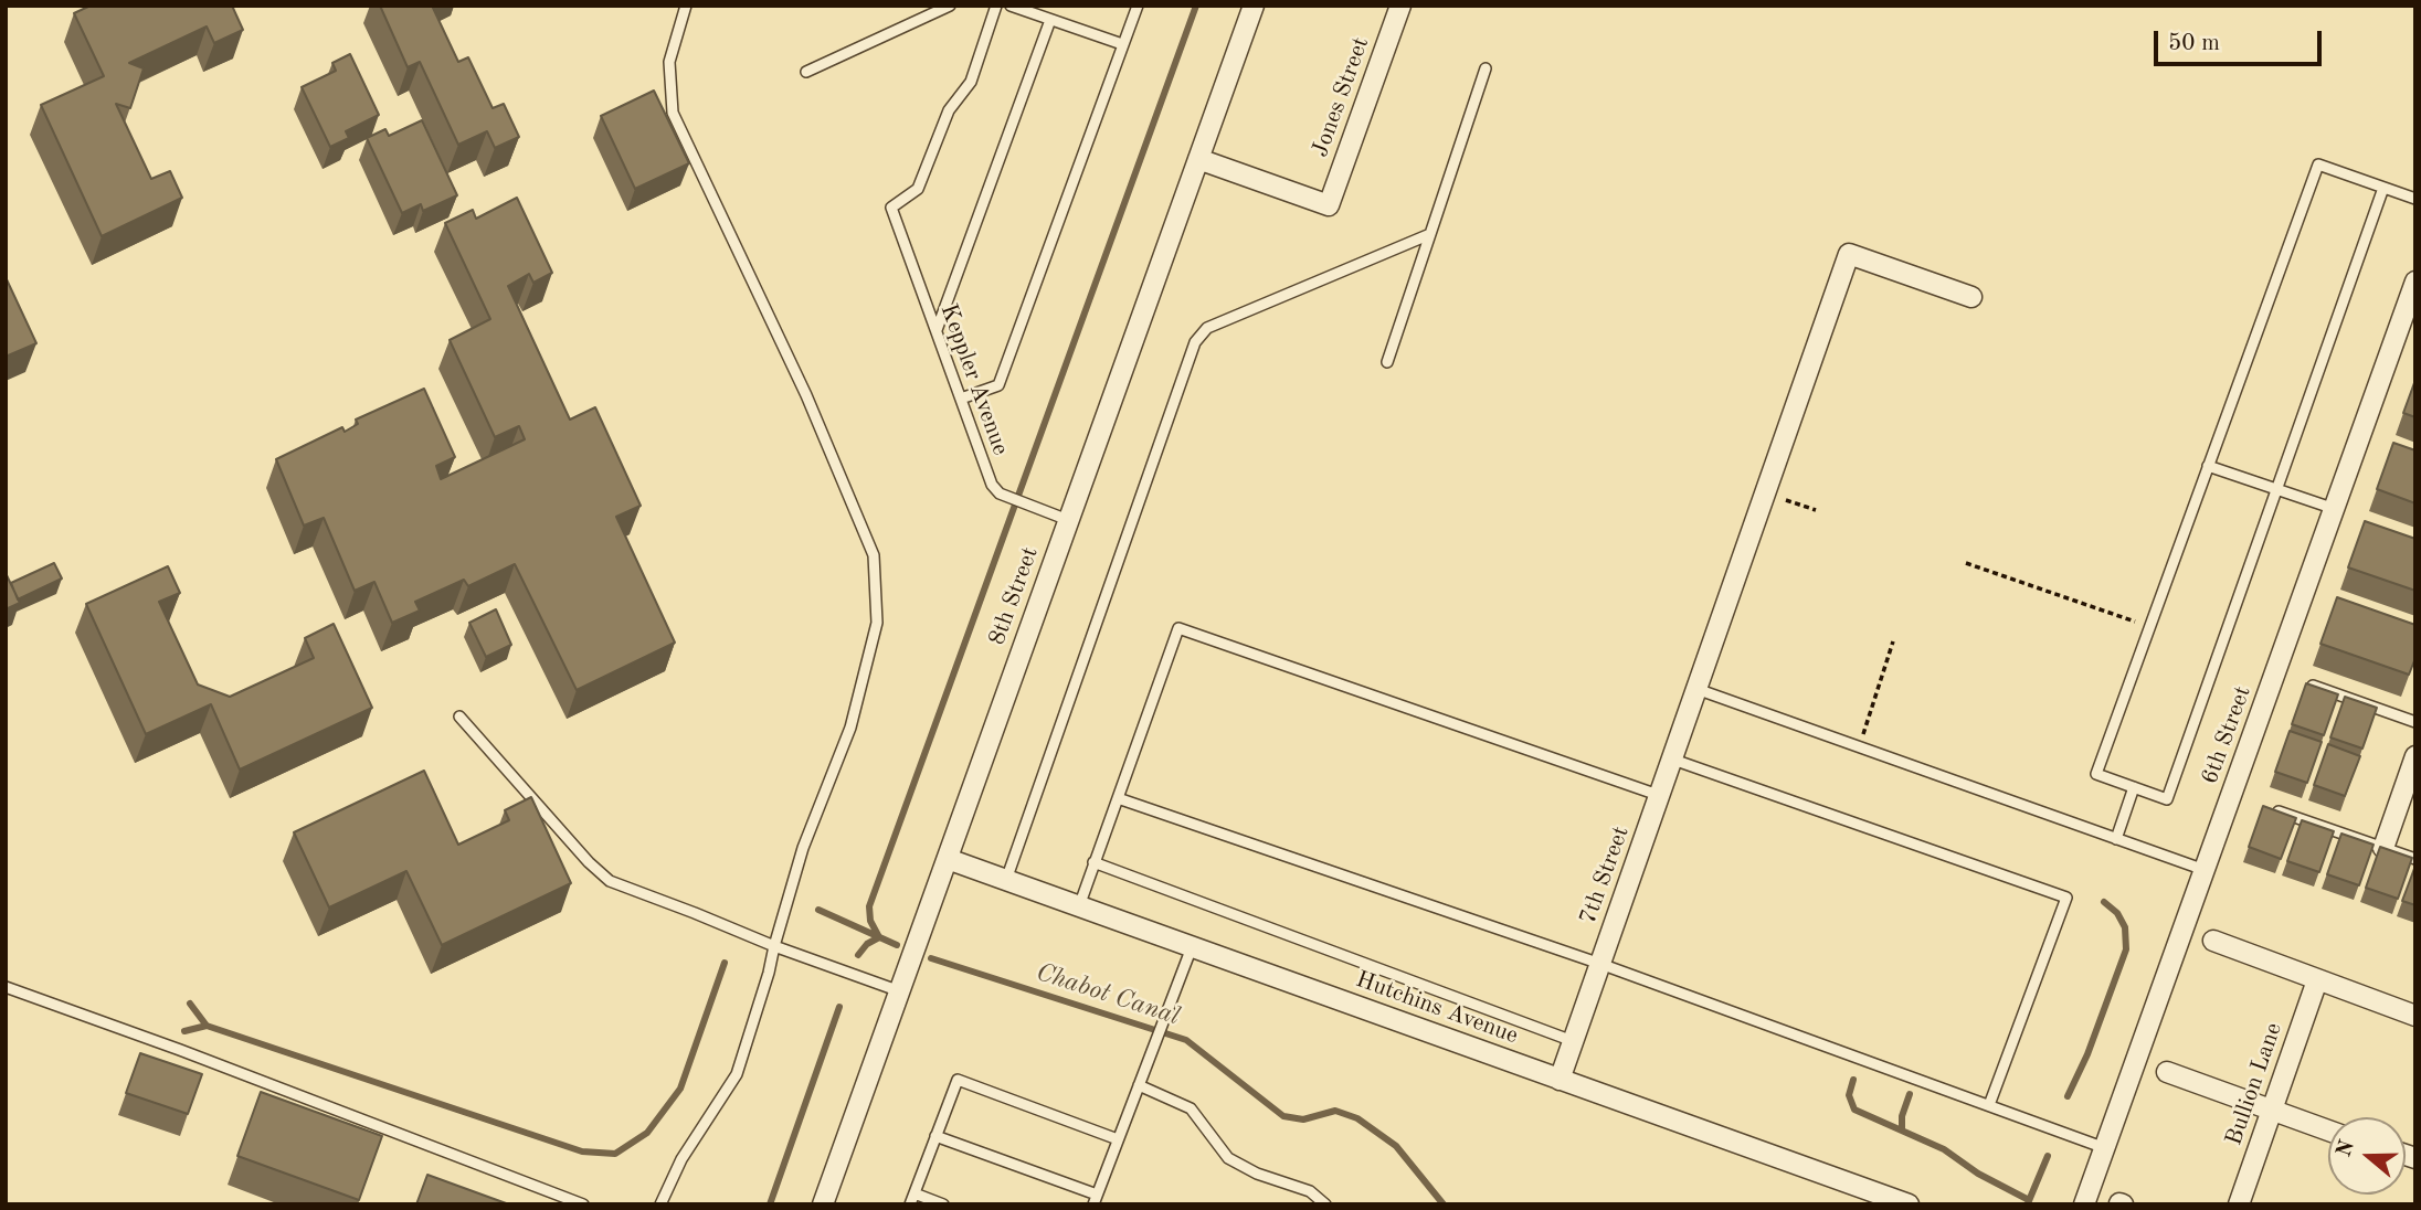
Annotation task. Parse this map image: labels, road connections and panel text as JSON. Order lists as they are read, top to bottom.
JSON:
{
  "streets": {
    "street": [
      "Jones Street",
      "8th Street",
      "6th Street",
      "7th Street",
      "Hutchins Avenue",
      "Bullion Lane"
    ],
    "lane": ["Keppler Avenue"]
  },
  "crossings": [
    ["Jones Street", "8th Street"],
    ["Keppler Avenue", "8th Street"],
    ["8th Street", "Hutchins Avenue"],
    ["7th Street", "Hutchins Avenue"]
  ],
  "water": ["Chabot Canal"],
  "scale_bar": "50 m",
  "north": "left"
}
